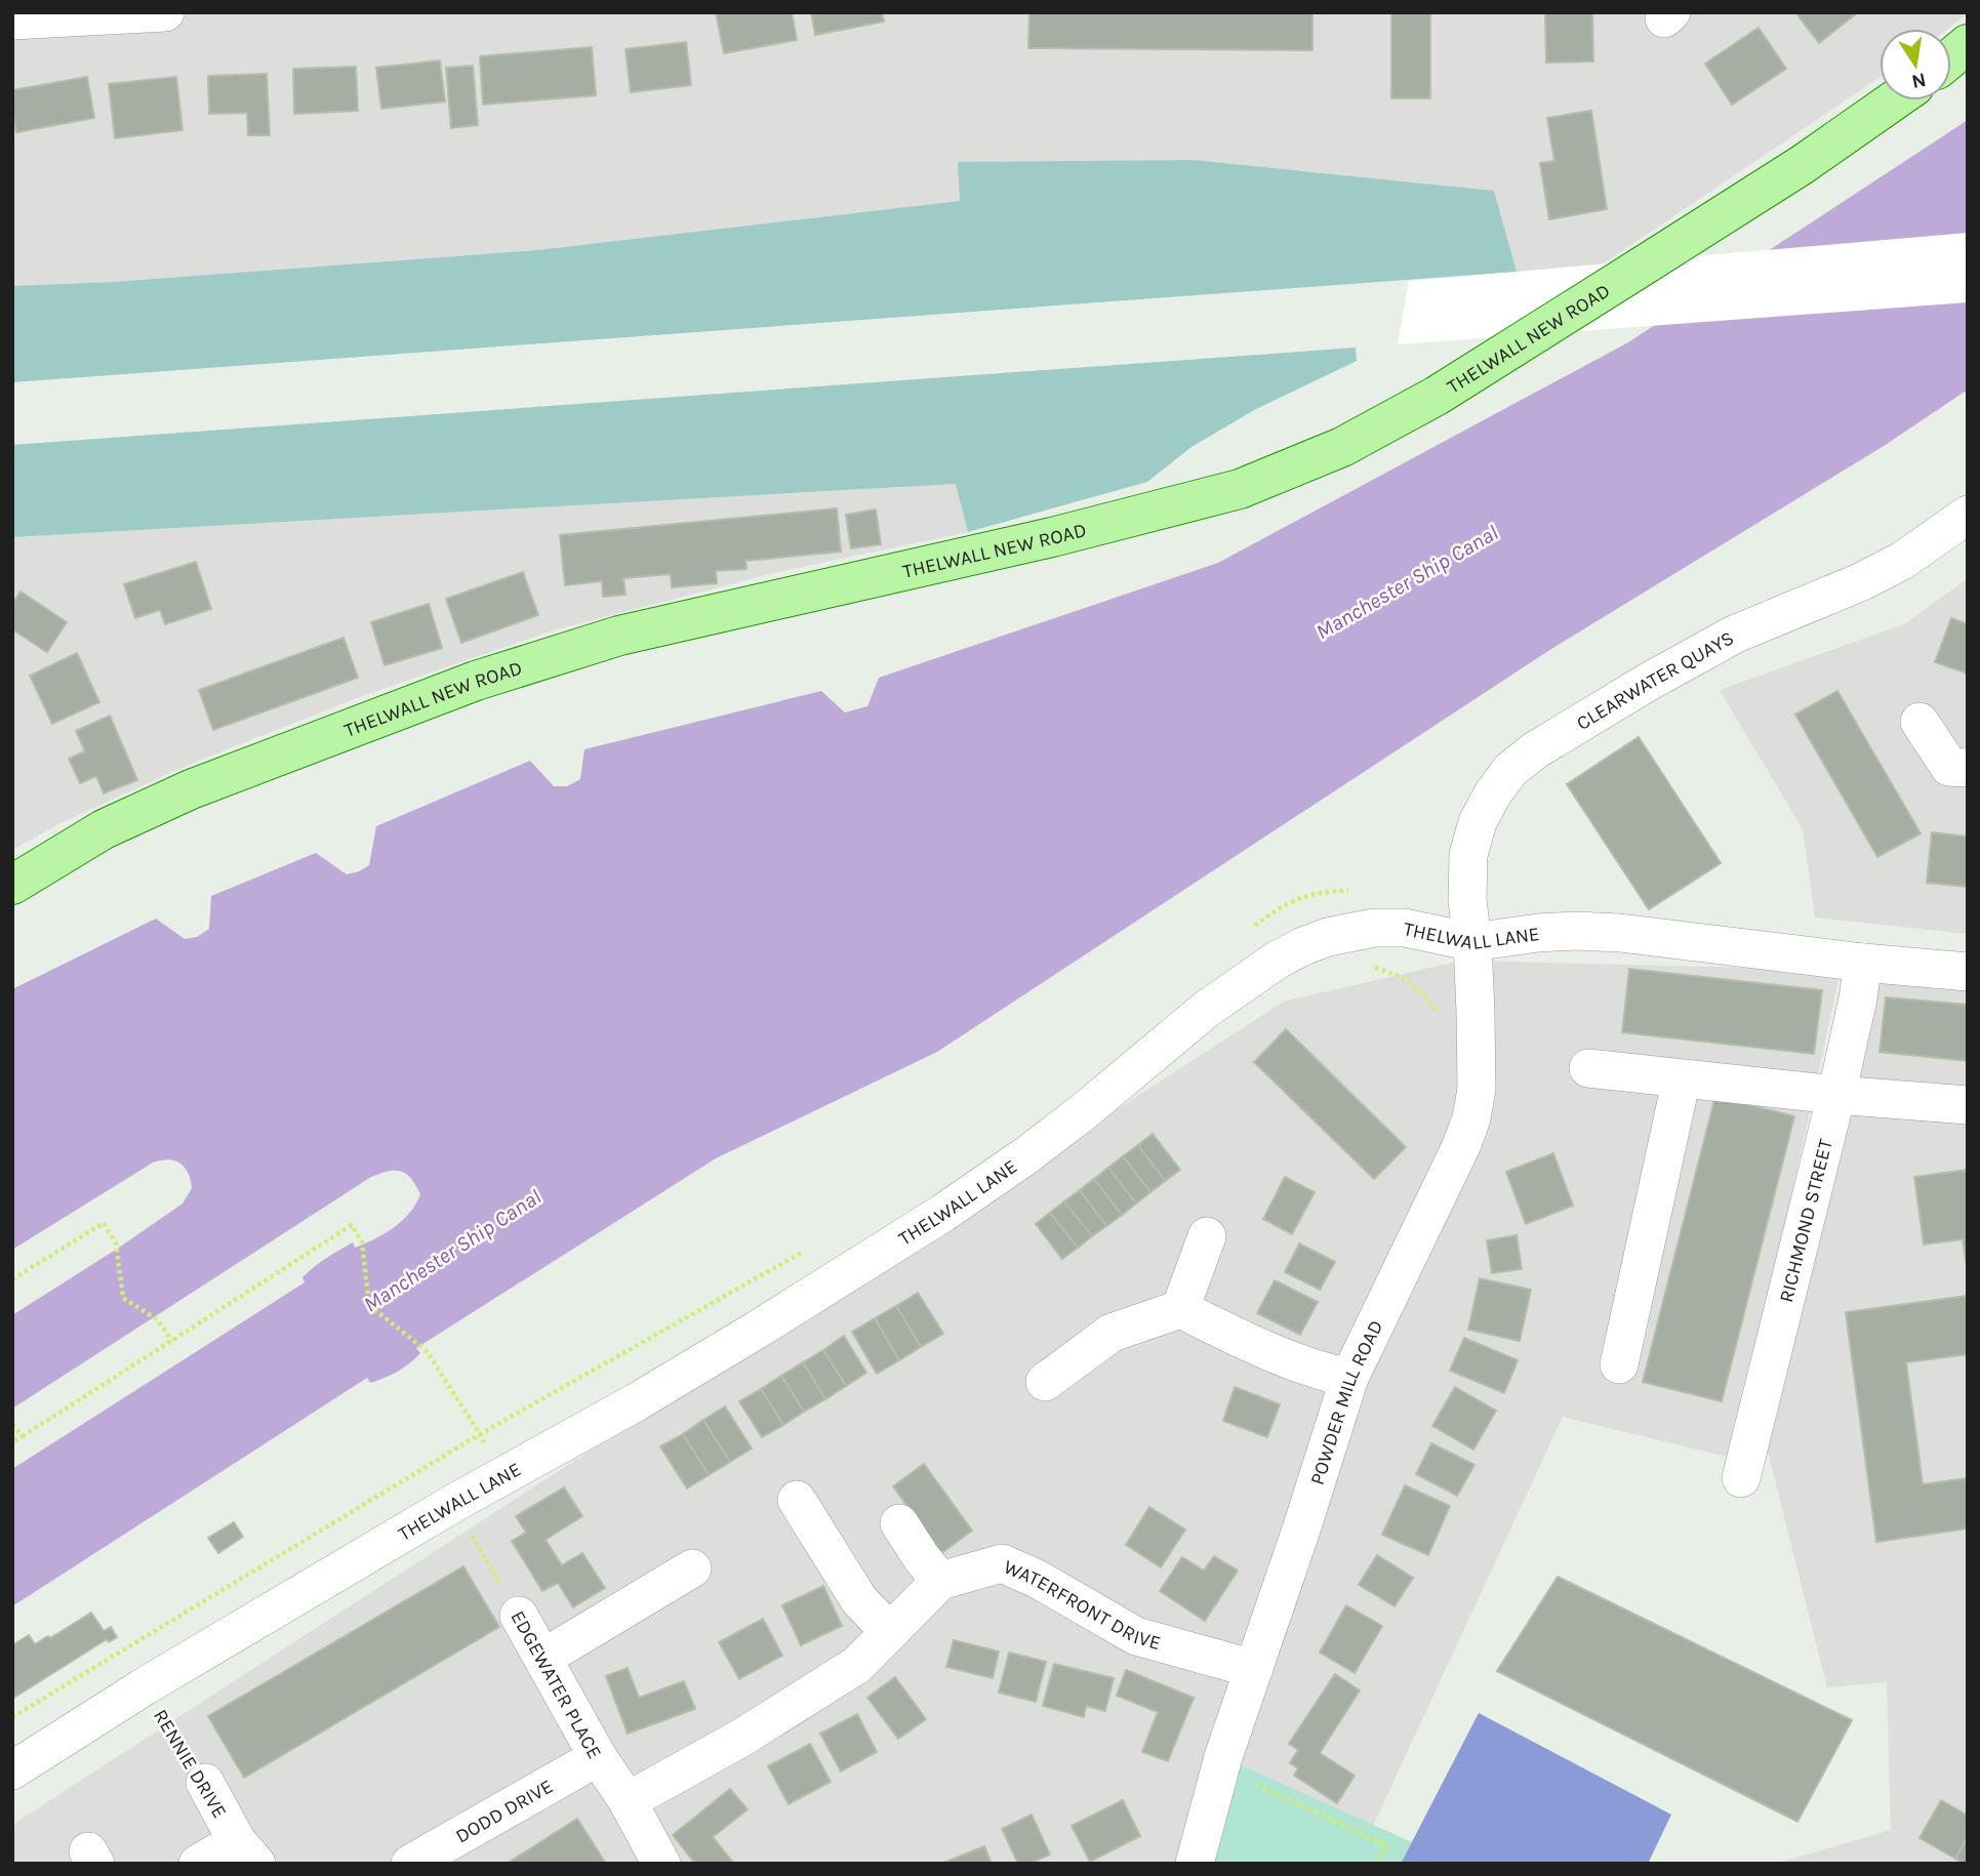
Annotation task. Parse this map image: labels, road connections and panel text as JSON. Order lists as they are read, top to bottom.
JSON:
{
  "streets": {
    "main road": ["THELWALL NEW ROAD"],
    "street": [
      "CLEARWATER QUAYS",
      "THELWALL LANE",
      "RICHMOND STREET",
      "POWDER MILL ROAD",
      "WATERFRONT DRIVE",
      "EDGEWATER PLACE",
      "RENNIE DRIVE",
      "DODD DRIVE"
    ]
  },
  "crossings": [
    ["CLEARWATER QUAYS", "THELWALL LANE"],
    ["CLEARWATER QUAYS", "POWDER MILL ROAD"],
    ["THELWALL LANE", "RICHMOND STREET"],
    ["THELWALL LANE", "POWDER MILL ROAD"],
    ["THELWALL LANE", "EDGEWATER PLACE"],
    ["THELWALL LANE", "RENNIE DRIVE"],
    ["POWDER MILL ROAD", "WATERFRONT DRIVE"],
    ["WATERFRONT DRIVE", "EDGEWATER PLACE"],
    ["EDGEWATER PLACE", "DODD DRIVE"]
  ],
  "water": ["Manchester Ship Canal"],
  "north": "bottom"
}
